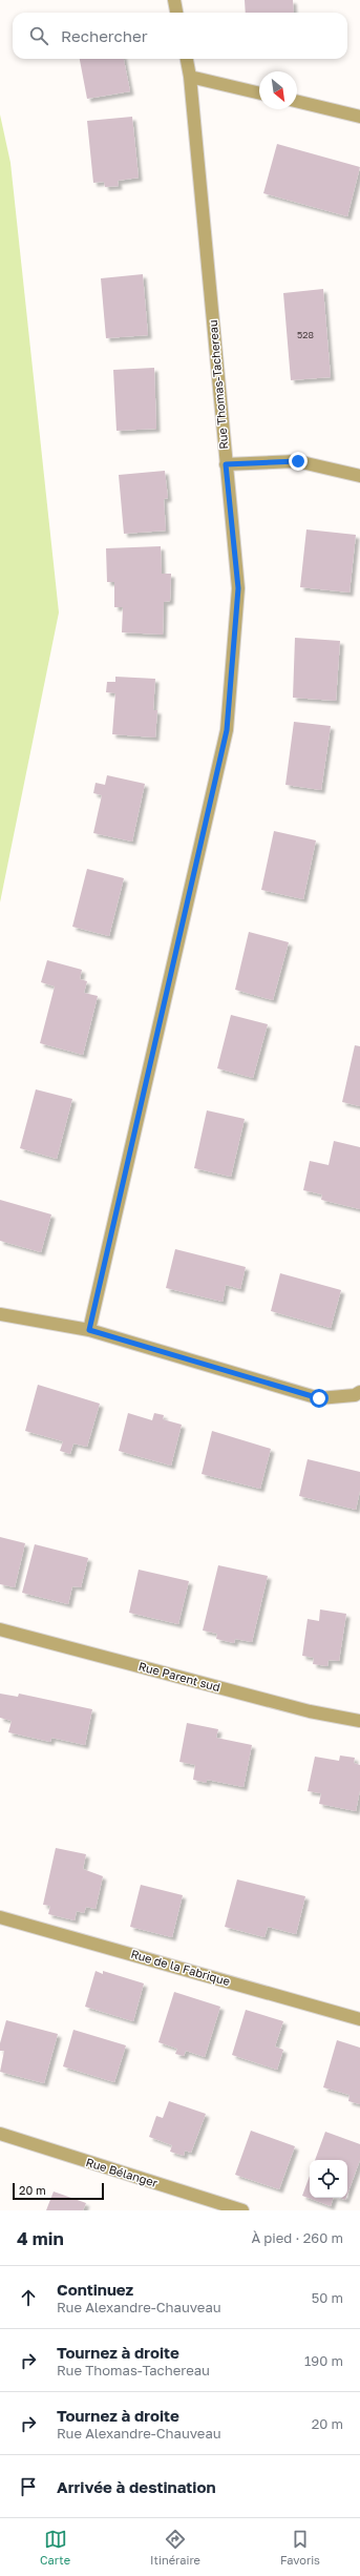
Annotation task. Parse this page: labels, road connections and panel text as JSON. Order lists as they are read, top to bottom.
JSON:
{
  "streets": {
    "street": [
      "Rue Thomas-Tachereau",
      "Rue Parent sud",
      "Rue de la Fabrique",
      "Rue Bélanger"
    ]
  },
  "house_numbers": ["528"],
  "scale_bar": "20 m",
  "north": "bottom right",
  "page": {
    "search": "Rechercher",
    "scale": "20 m",
    "heading": ["4 min", "À pied · 260 m"],
    "list": [
      ["Continuez", "Rue Alexandre-Chauveau", "50 m"],
      ["Tournez à droite", "Rue Thomas-Tachereau", "190 m"],
      ["Tournez à droite", "Rue Alexandre-Chauveau", "20 m"],
      "Arrivée à destination"
    ],
    "nav": ["Carte", "Itinéraire", "Favoris"]
  }
}
